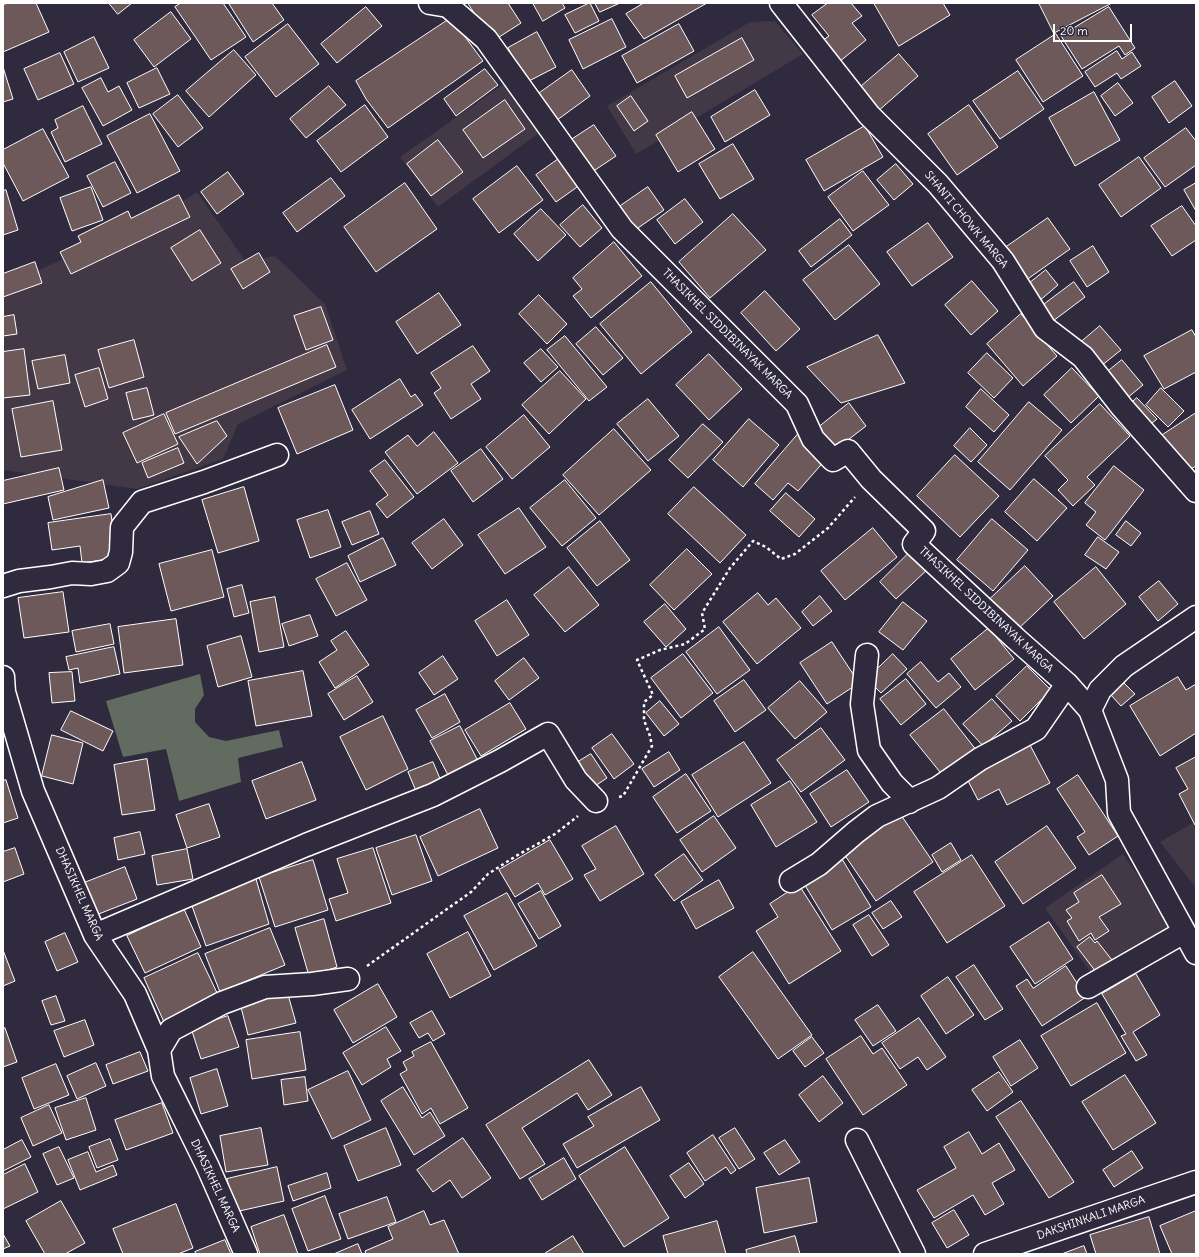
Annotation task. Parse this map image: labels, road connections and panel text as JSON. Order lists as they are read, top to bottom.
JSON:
{
  "streets": {
    "street": [
      "SHANTI CHOWK MARGA",
      "THASIKHEL SIDDIBINAYAK MARGA",
      "DHASIKHEL MARGA",
      "DAKSHINKALI MARGA"
    ]
  },
  "scale_bar": "20 m"
}
